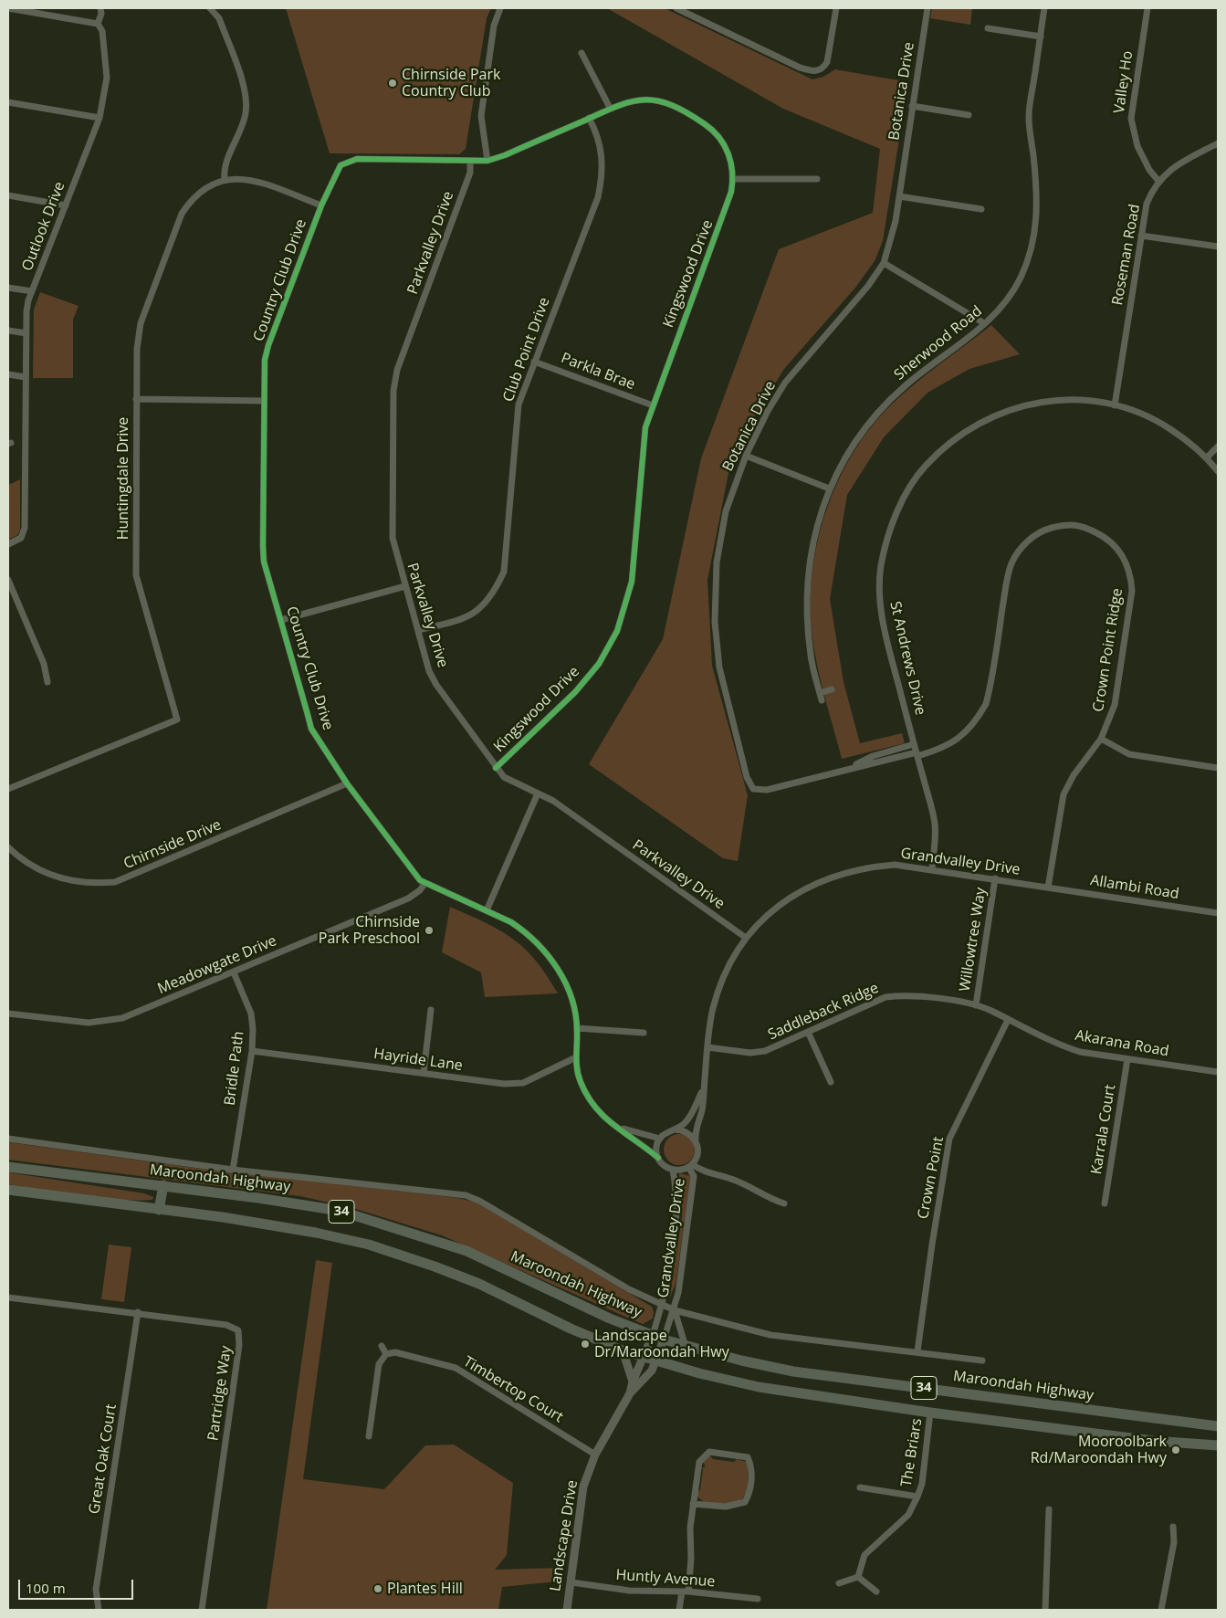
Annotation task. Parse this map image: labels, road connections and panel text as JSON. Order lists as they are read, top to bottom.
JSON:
{
  "streets": {
    "highway": ["Maroondah Highway", "34"],
    "street": [
      "Valley Ho",
      "Botanica Drive",
      "Outlook Drive",
      "Parkvalley Drive",
      "Roseman Road",
      "Kingswood Drive",
      "Country Club Drive",
      "Sherwood Road",
      "Club Point Drive",
      "Parkla Brae",
      "Huntingdale Drive",
      "Crown Point Ridge",
      "St Andrews Drive",
      "Chirnside Drive",
      "Grandvalley Drive",
      "Allambi Road",
      "Willowtree Way",
      "Meadowgate Drive",
      "Saddleback Ridge",
      "Akarana Road",
      "Hayride Lane",
      "Bridle Path",
      "Karrala Court",
      "Crown Point",
      "Timbertop Court",
      "Partridge Way",
      "The Briars",
      "Great Oak Court",
      "Landscape Drive",
      "Huntly Avenue"
    ]
  },
  "crossings": [
    ["Valley Ho", "Roseman Road"],
    ["Botanica Drive", "Crown Point Ridge"],
    ["Botanica Drive", "St Andrews Drive"],
    ["Parkvalley Drive", "Kingswood Drive"],
    ["Parkvalley Drive", "Club Point Drive"],
    ["Parkvalley Drive", "Grandvalley Drive"],
    ["Roseman Road", "St Andrews Drive"],
    ["Kingswood Drive", "Country Club Drive"],
    ["Kingswood Drive", "Club Point Drive"],
    ["Kingswood Drive", "Parkla Brae"],
    ["Country Club Drive", "Huntingdale Drive"],
    ["Country Club Drive", "Chirnside Drive"],
    ["Country Club Drive", "Grandvalley Drive"],
    ["Country Club Drive", "Meadowgate Drive"],
    ["Country Club Drive", "Hayride Lane"],
    ["Club Point Drive", "Parkla Brae"],
    ["Crown Point Ridge", "St Andrews Drive"],
    ["Crown Point Ridge", "Grandvalley Drive"],
    ["Crown Point Ridge", "Allambi Road"],
    ["St Andrews Drive", "Grandvalley Drive"],
    ["Grandvalley Drive", "Allambi Road"],
    ["Grandvalley Drive", "Willowtree Way"],
    ["Grandvalley Drive", "Saddleback Ridge"],
    ["Grandvalley Drive", "Maroondah Highway"],
    ["Grandvalley Drive", "Landscape Drive"],
    ["Willowtree Way", "Saddleback Ridge"],
    ["Willowtree Way", "Akarana Road"],
    ["Meadowgate Drive", "Bridle Path"],
    ["Saddleback Ridge", "Akarana Road"],
    ["Akarana Road", "Karrala Court"],
    ["Akarana Road", "Crown Point"],
    ["Hayride Lane", "Bridle Path"],
    ["Bridle Path", "Maroondah Highway"],
    ["Crown Point", "Maroondah Highway"],
    ["Maroondah Highway", "Landscape Drive"],
    ["34", "The Briars"],
    ["34", "Landscape Drive"],
    ["Timbertop Court", "Landscape Drive"],
    ["Partridge Way", "Great Oak Court"],
    ["Landscape Drive", "Huntly Avenue"]
  ],
  "places": [
    "Chirnside Park Country Club",
    "Chirnside Park Preschool",
    "Landscape Dr/Maroondah Hwy",
    "Mooroolbark Rd/Maroondah Hwy",
    "Plantes Hill"
  ],
  "scale_bar": "100 m"
}
